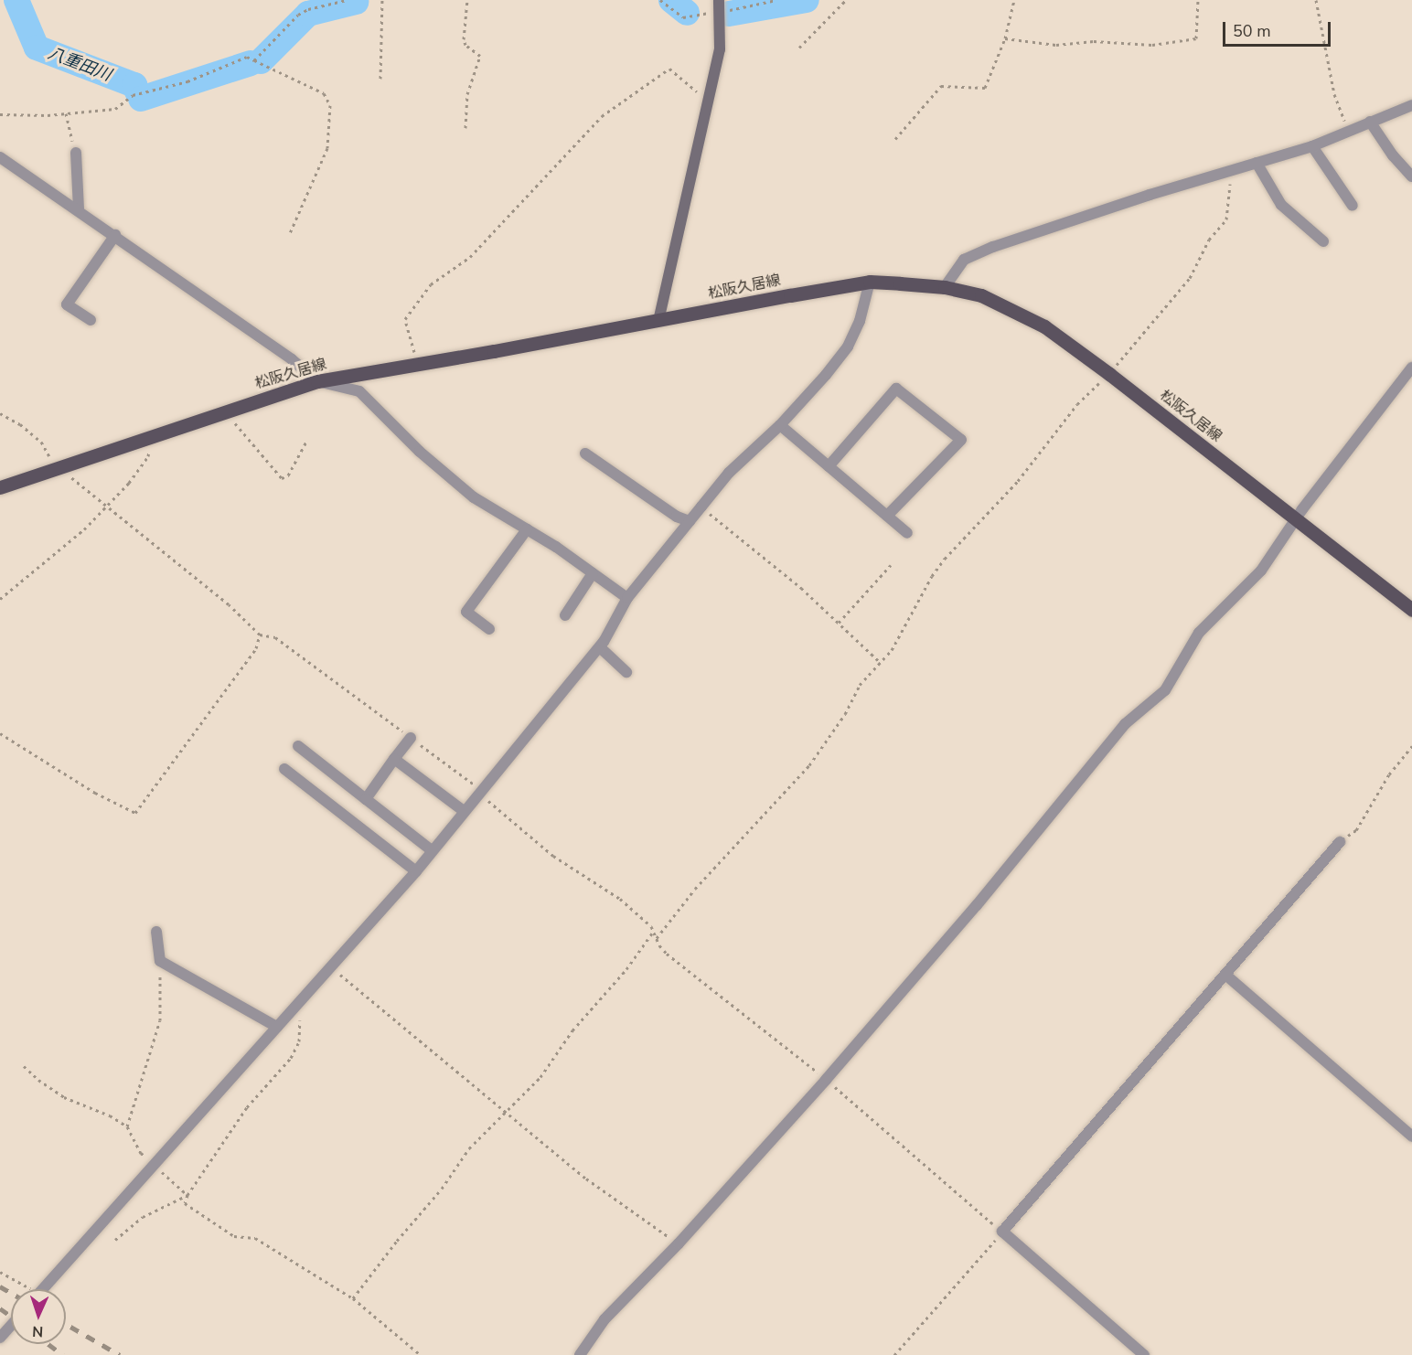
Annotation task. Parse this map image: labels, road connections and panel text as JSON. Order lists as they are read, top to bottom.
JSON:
{
  "streets": {
    "main road": ["松阪久居線"]
  },
  "water": ["八重田川"],
  "scale_bar": "50 m",
  "north": "bottom"
}
